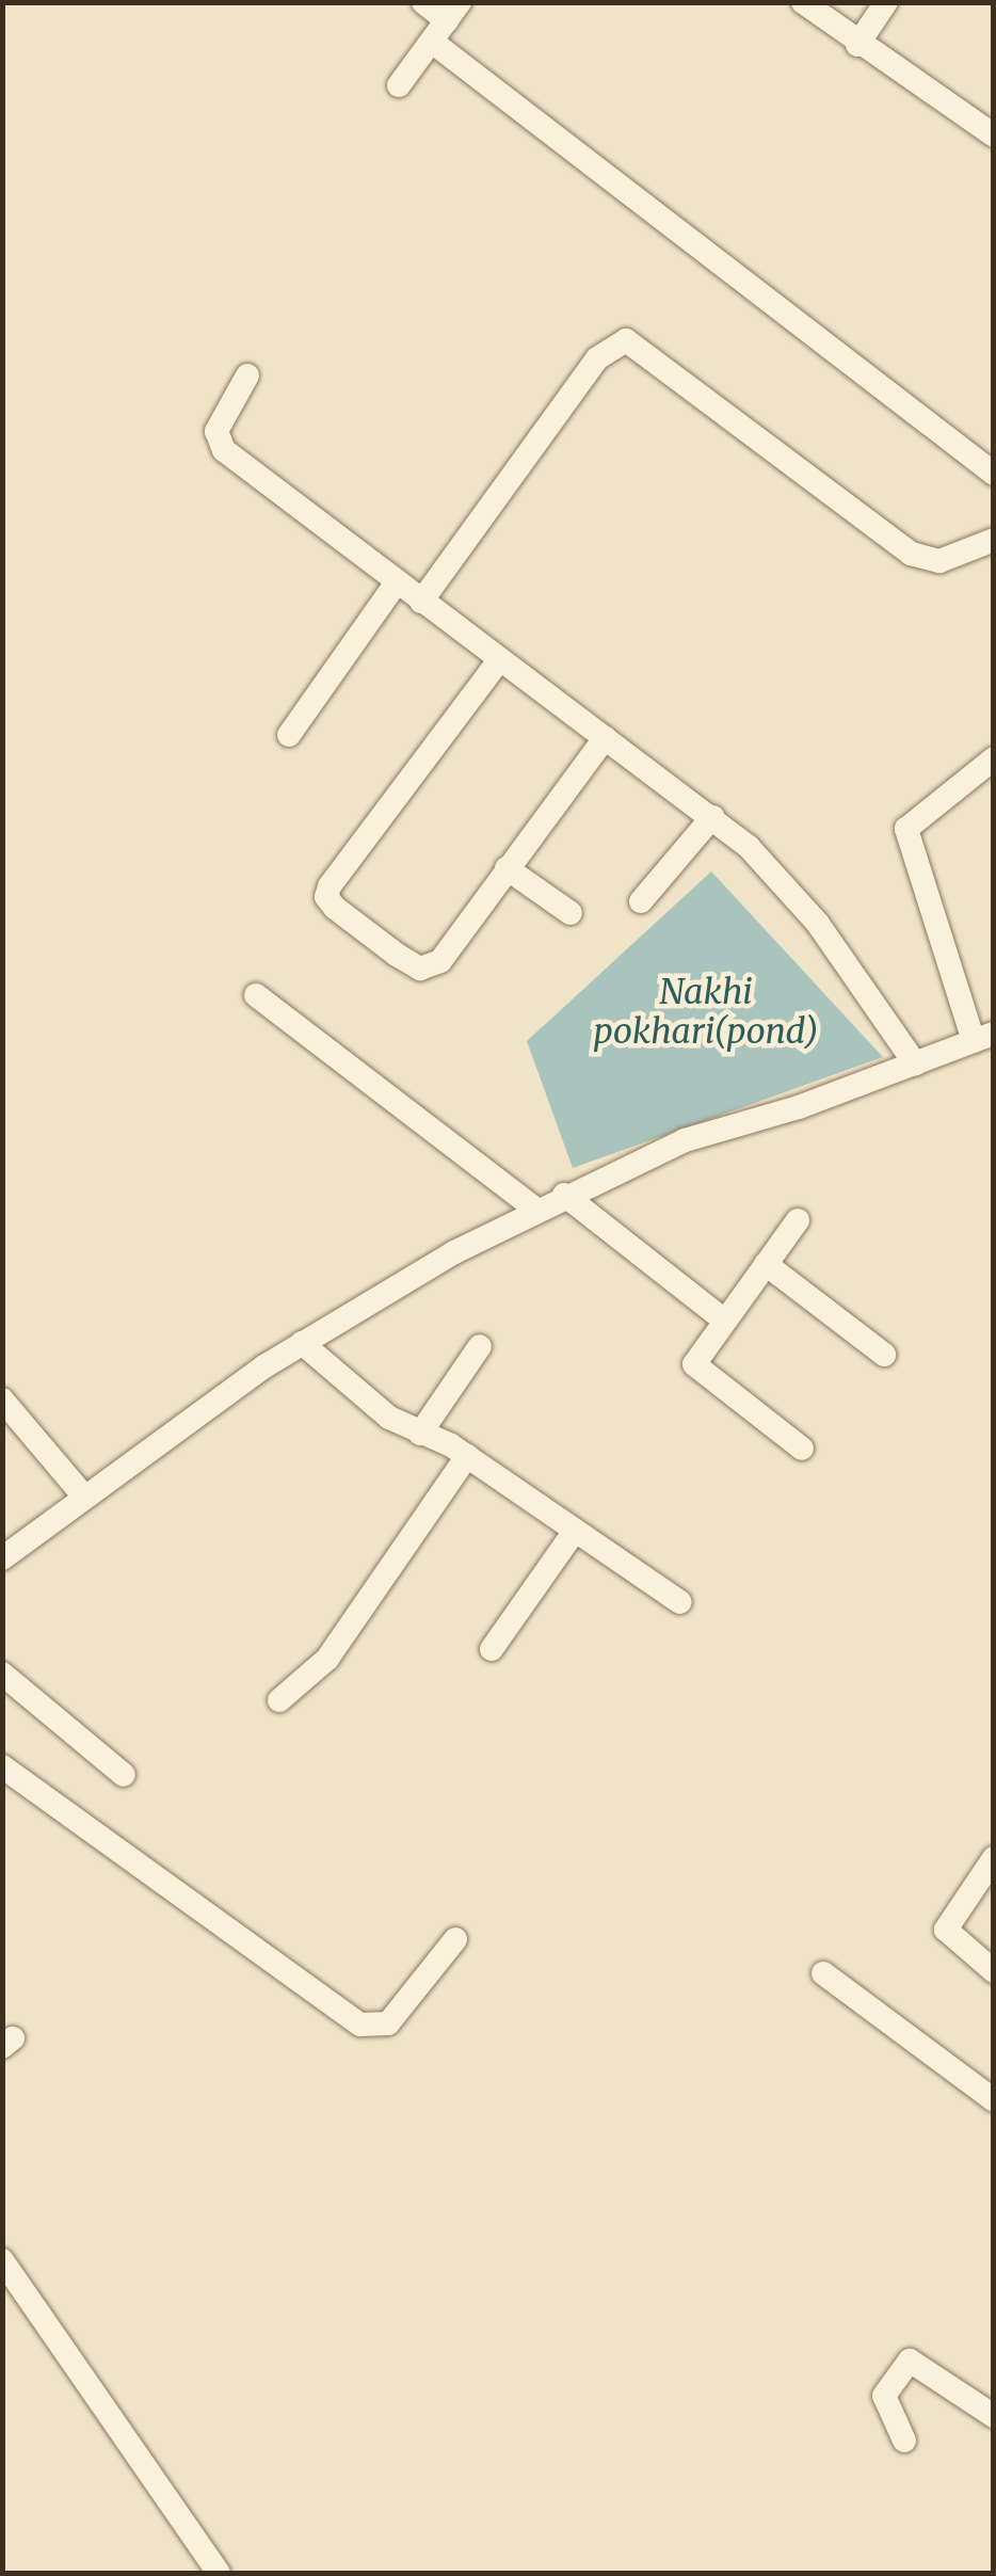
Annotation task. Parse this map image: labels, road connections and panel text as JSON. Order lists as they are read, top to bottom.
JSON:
{
  "water": ["Nakhi pokhari(pond)"]
}
